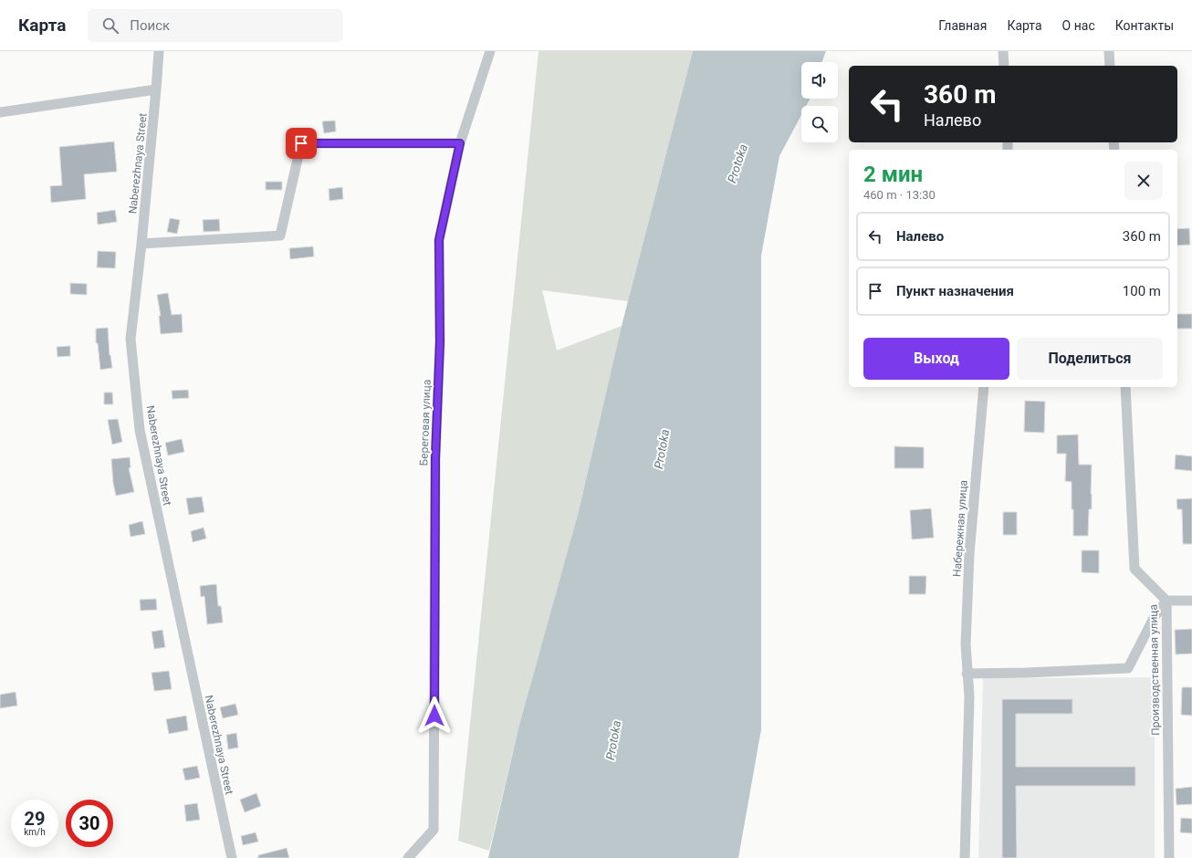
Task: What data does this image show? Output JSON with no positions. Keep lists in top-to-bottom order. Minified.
{"streets":{"street":["Naberezhnaya Street","Береговая улица","Набережная улица","Производственная улица"]},"water":["Protoka"],"page":{"header":"Карта","search":"Поиск","nav":["Главная","Карта","О нас","Контакты"],"turn":["360 m","Налево"],"heading":["2 мин","460 m · 13:30"],"list":[{"name":"Налево","value":"360 m"},{"name":"Пункт назначения","value":"100 m"}],"buttons":["Выход","Поделиться"],"speed":"29 km/h","limit":"30"}}
